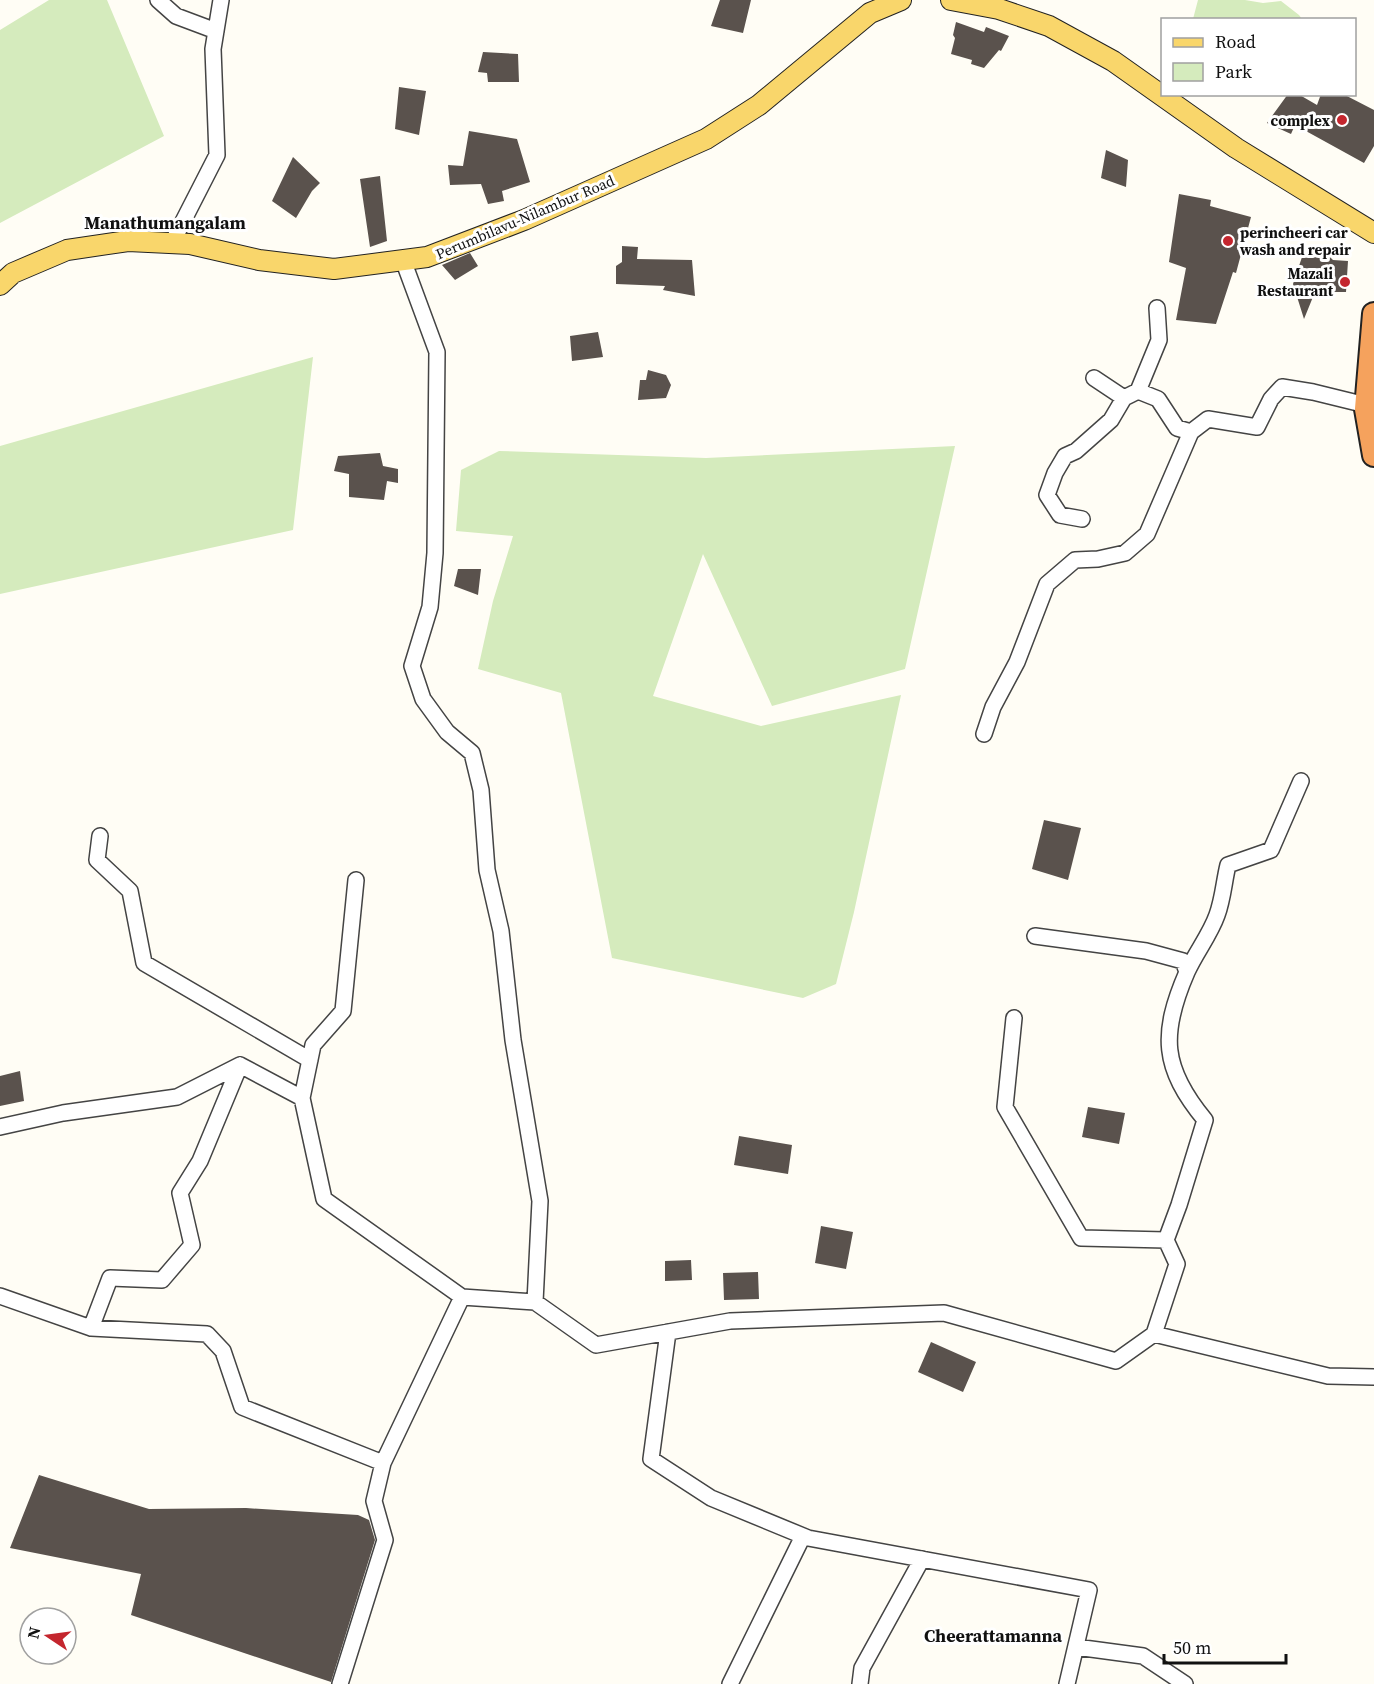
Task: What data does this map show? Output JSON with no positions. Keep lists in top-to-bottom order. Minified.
{"streets":{"main road":["Perumbilavu-Nilambur Road"]},"districts":["Manathumangalam","Cheerattamanna"],"places":["complex","perincheeri car wash and repair","Mazali Restaurant"],"legend":["Road","Park"],"scale_bar":"50 m","north":"left"}
